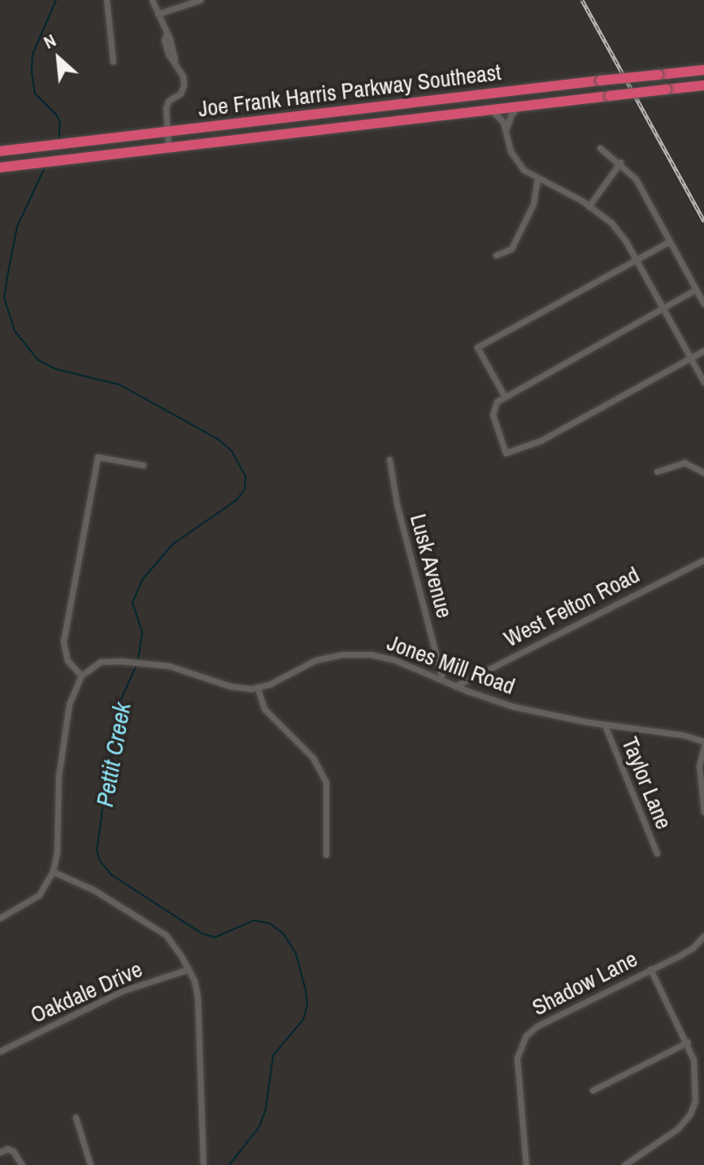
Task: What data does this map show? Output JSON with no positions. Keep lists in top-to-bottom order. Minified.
{"streets":{"highway":["Joe Frank Harris Parkway Southeast"],"street":["Lusk Avenue","West Felton Road","Jones Mill Road","Taylor Lane","Shadow Lane","Oakdale Drive"]},"crossings":[["Lusk Avenue","Jones Mill Road"],["West Felton Road","Jones Mill Road"],["Jones Mill Road","Taylor Lane"]],"water":["Pettit Creek"],"north":"top left"}
